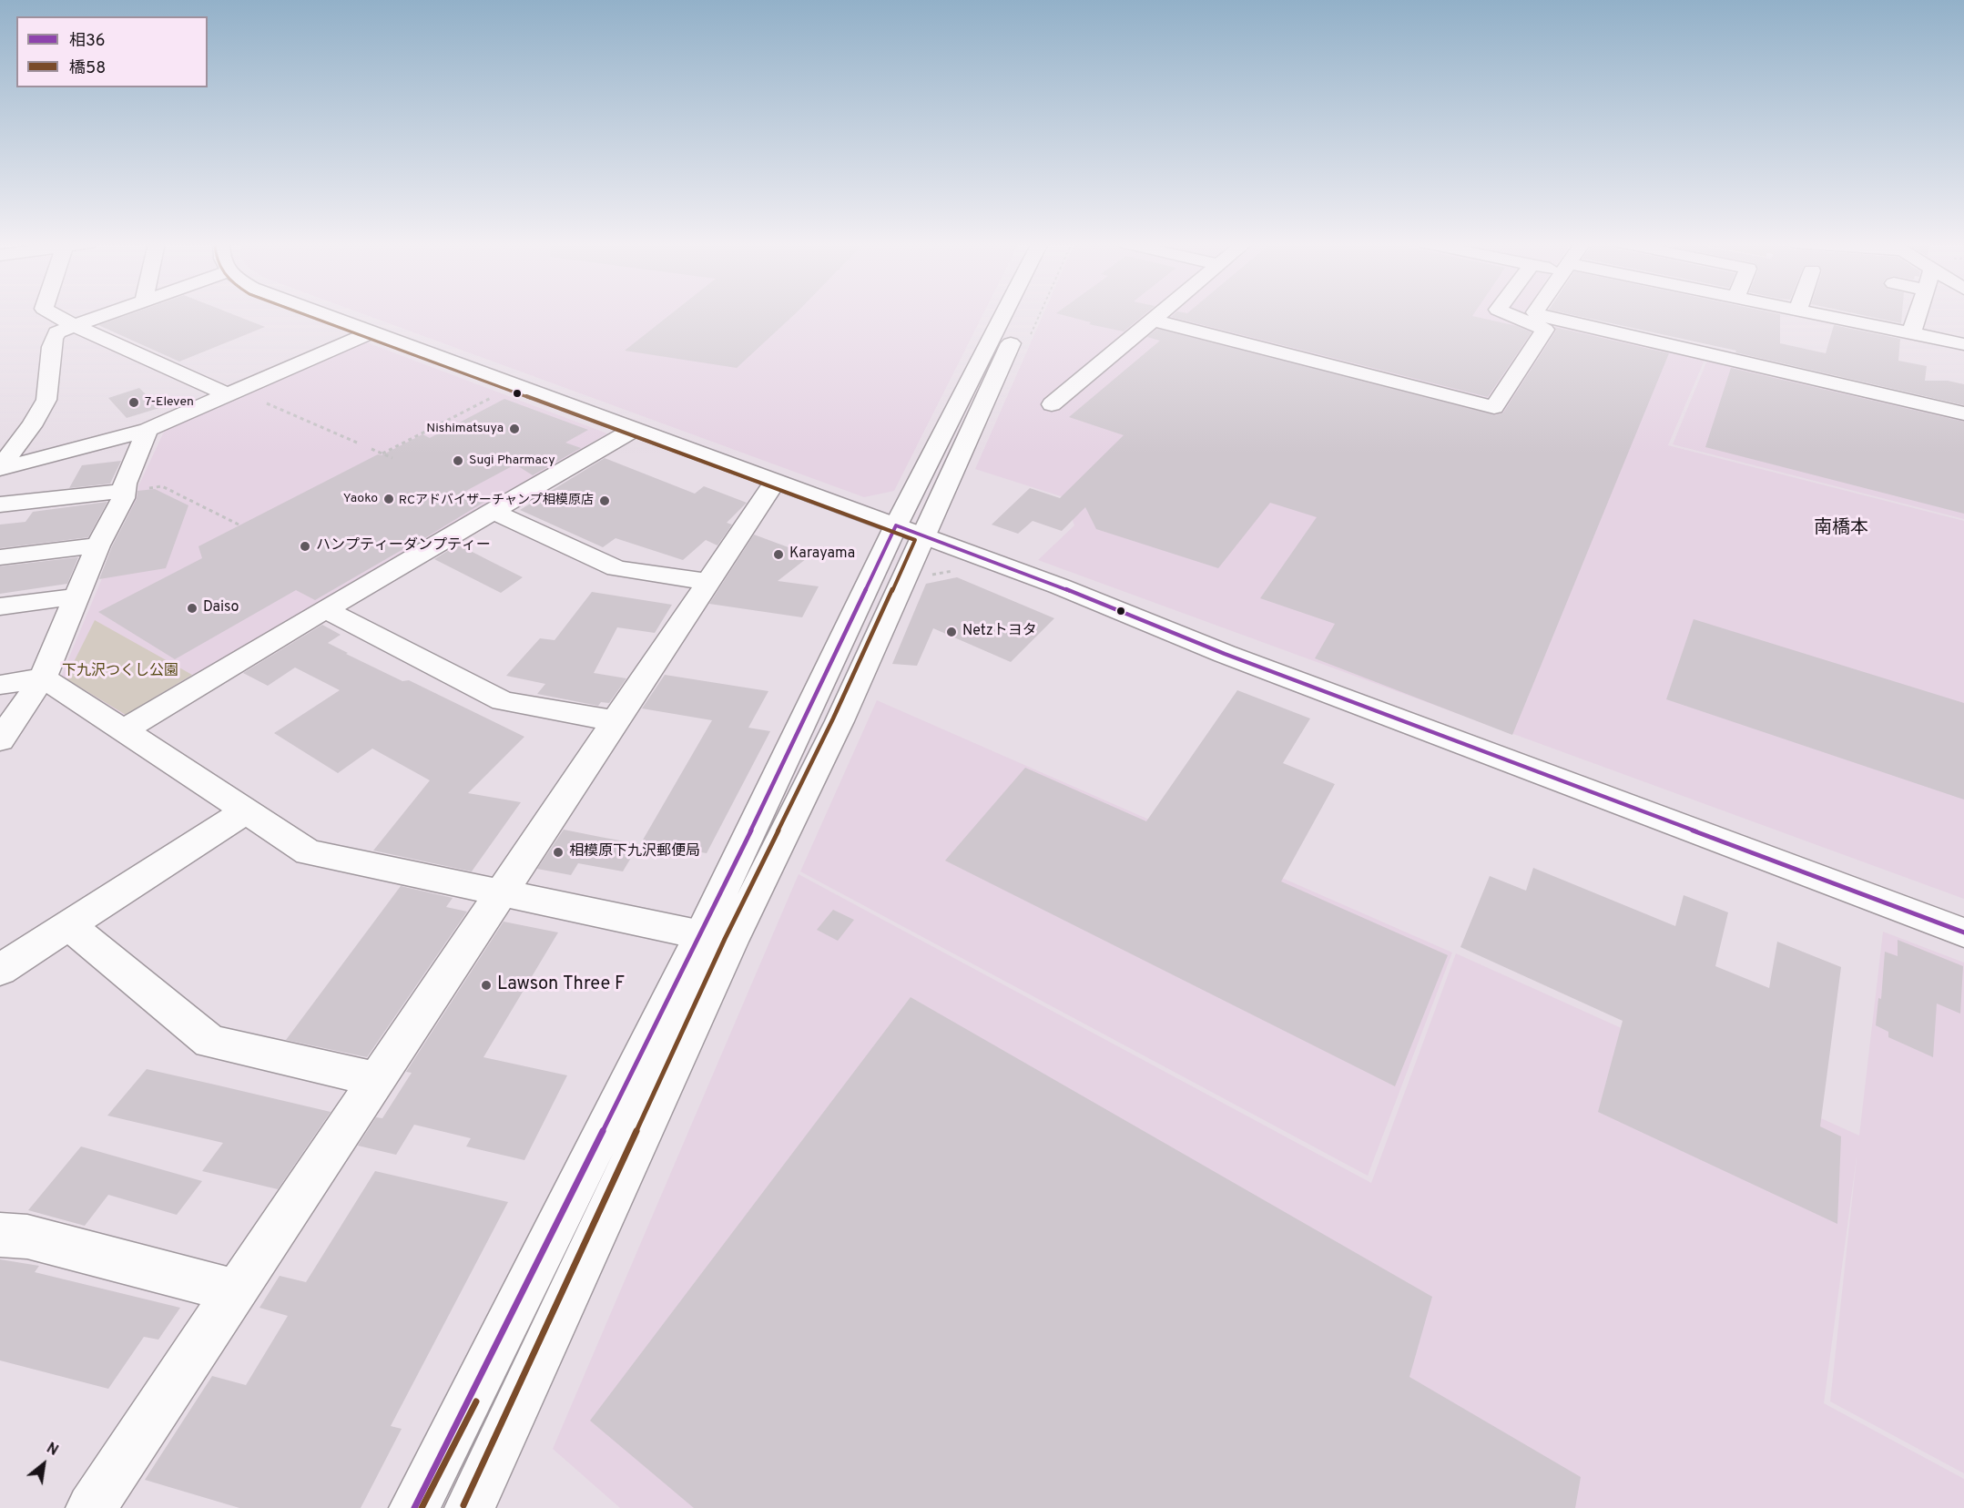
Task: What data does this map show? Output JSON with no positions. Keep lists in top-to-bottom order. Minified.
{"districts":["南橋本"],"parks":["下九沢つくし公園"],"places":["7-Eleven","Nishimatsuya","Sugi Pharmacy","Yaoko","RCアドバイザーチャンプ相模原店","ハンプティーダンプティー","Karayama","Daiso","Netzトヨタ","相模原下九沢郵便局","Lawson Three F"],"lines":["transit line 橋58","transit line 相36"],"legend":["相36","橋58"],"north":"top right"}
